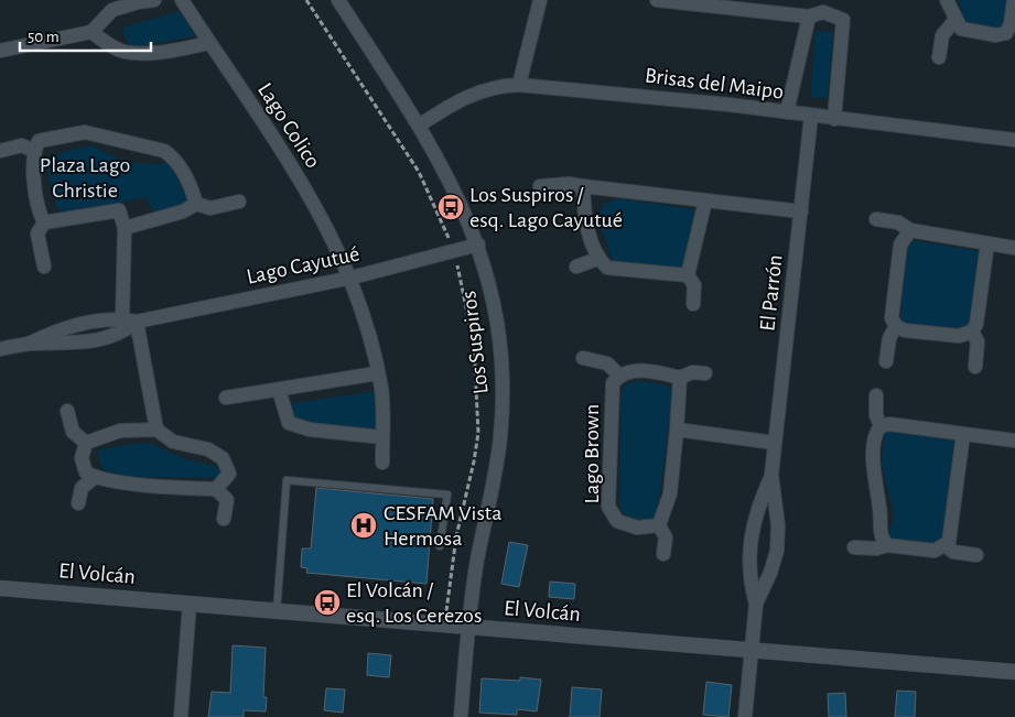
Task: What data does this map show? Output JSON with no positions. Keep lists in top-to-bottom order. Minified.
{"streets":{"street":["Brisas del Maipo","Lago Colico","Lago Cayutué","El Parrón","Los Suspiros","Lago Brown","El Volcán"]},"crossings":[["Brisas del Maipo","El Parrón"],["Brisas del Maipo","Los Suspiros"],["Lago Colico","Lago Cayutué"],["Lago Cayutué","Los Suspiros"],["El Parrón","El Volcán"],["Los Suspiros","El Volcán"]],"parks":["Plaza Lago Christie"],"places":{"bus stop":["Los Suspiros / esq. Lago Cayutué","El Volcán / esq. Los Cerezos"],"hospital":["CESFAM Vista Hermosa"]},"scale_bar":"50 m"}
